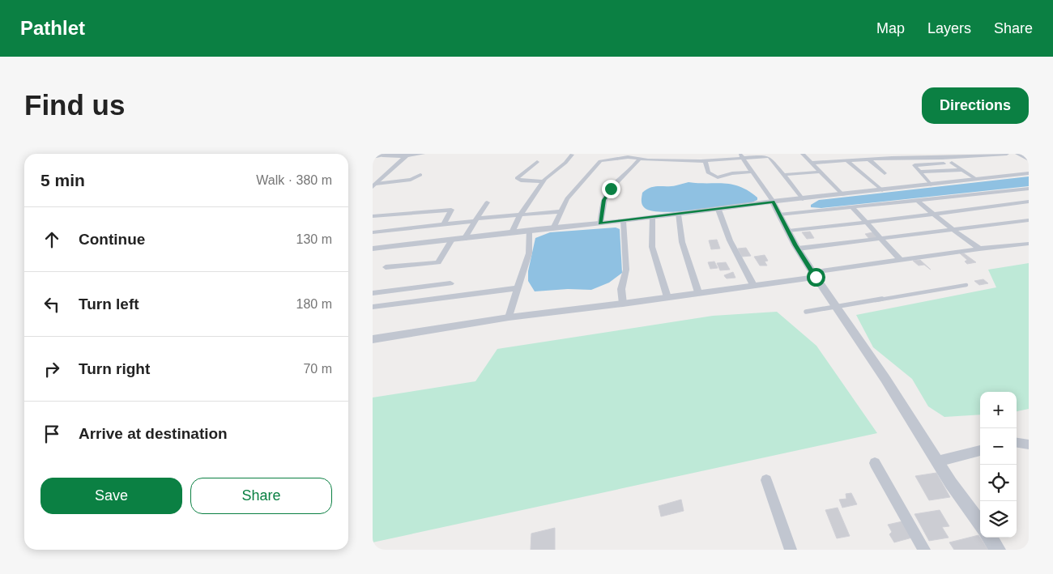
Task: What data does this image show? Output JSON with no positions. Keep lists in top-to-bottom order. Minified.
{"page":{"header":"Pathlet","nav":["Map","Layers","Share"],"buttons":["Directions",["Save","Share"]],"title":"Find us","heading":["5 min","Walk · 380 m"],"list":[["Continue","130 m"],["Turn left","180 m"],["Turn right","70 m"],"Arrive at destination"],"map_buttons":["+","−"]}}
